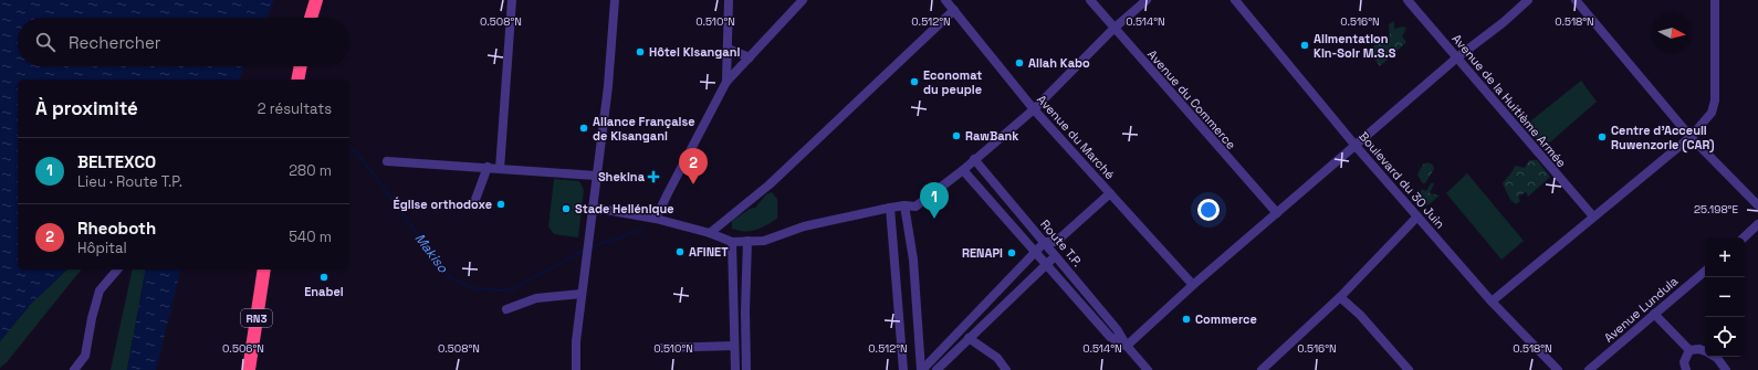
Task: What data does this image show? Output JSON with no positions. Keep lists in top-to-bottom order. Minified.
{"streets":{"highway":["RN3"],"street":["Avenue du Commerce","Avenue de la Huitième Armée","Avenue du Marché","Boulevard du 30 Juin","Route T.P.","Avenue Lundula"]},"water":["Makiso"],"places":{"other":["Alimentation Kin-Soir M.S.S","Hôtel Kisangani","Allah Kabo","Economat du peuple","Aliance Française de Kisangani","RawBank","Centre d'Acceuil Ruwenzorie (CAR)","Église orthodoxe","Stade Hellénique","AFINET","RENAPI","Enabel","Commerce"],"health":["Shekina"]},"north":"right","page":{"search":"Rechercher","heading":["À proximité","2 résultats"],"list":[{"mark":"1","name":"BELTEXCO","note":"Lieu · Route T.P.","value":"280 m"},{"mark":"2","name":"Rheoboth","note":"Hôpital","value":"540 m"}],"pins":["2","1"],"map_buttons":["+","−"]},"coordinates":["0.508°N","0.510°N","0.512°N","0.514°N","0.516°N","0.518°N","25.198°E","0.506°N"]}
